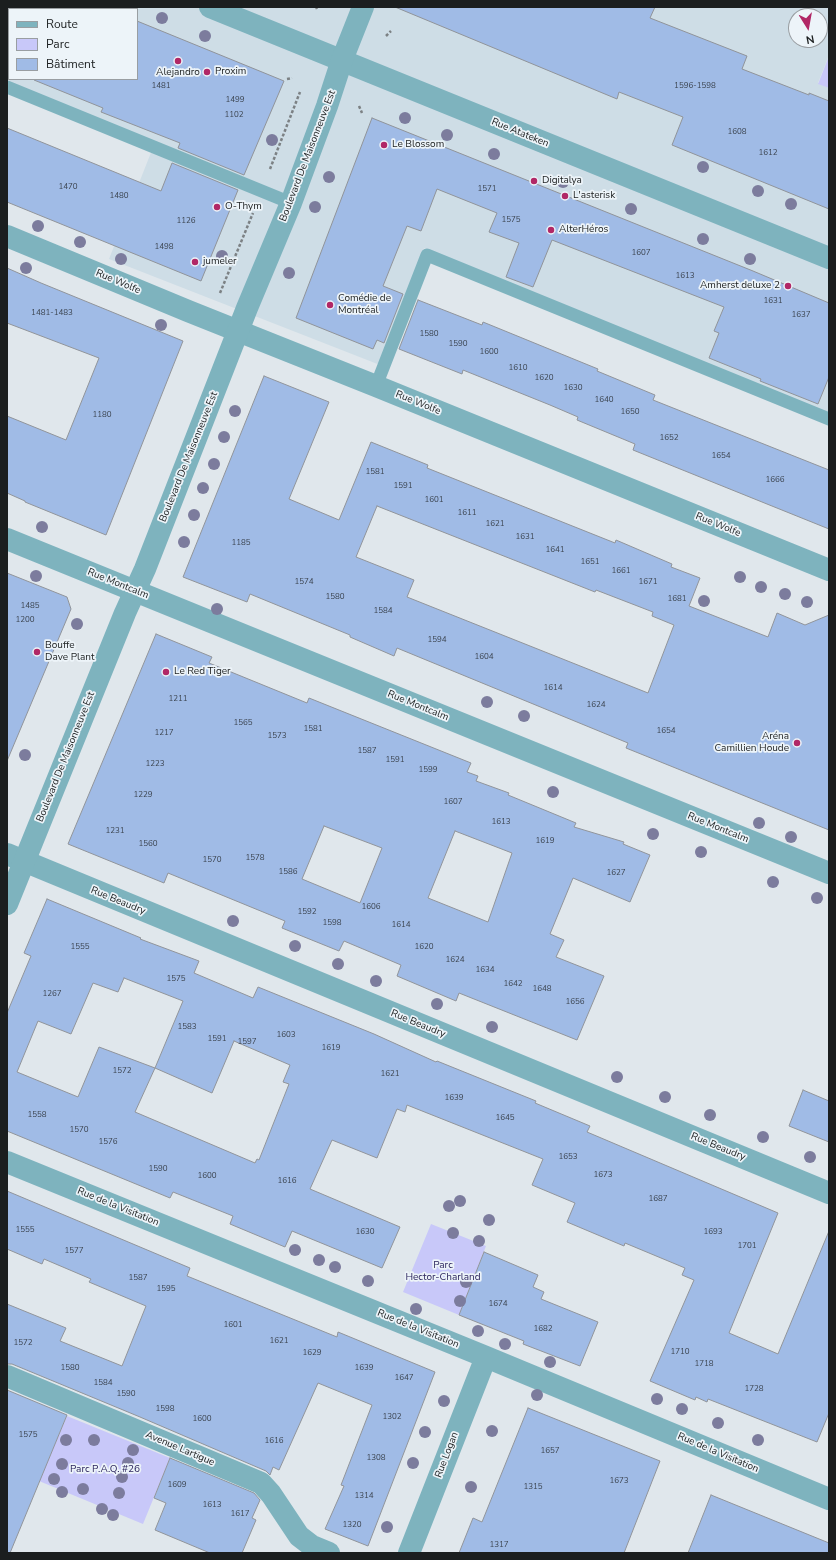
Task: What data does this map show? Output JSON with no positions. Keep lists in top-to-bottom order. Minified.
{"streets":{"street":["Rue Atateken","Boulevard De Maisonneuve Est","Rue Wolfe","Rue Montcalm","Rue Beaudry","Rue de la Visitation","Avenue Lartigue","Rue Logan"]},"crossings":[["Rue Atateken","Boulevard De Maisonneuve Est"],["Boulevard De Maisonneuve Est","Rue Wolfe"],["Boulevard De Maisonneuve Est","Rue Montcalm"],["Boulevard De Maisonneuve Est","Rue Beaudry"],["Rue de la Visitation","Rue Logan"]],"parks":["Parc Hector-Charland","Parc P.A.Q. #26"],"places":["Alejandro","Proxim","Le Blossom","Digitalya","L'asterisk","O-Thym","AlterHéros","jumeler","Amherst deluxe 2","Comédie de Montréal","Bouffe Dave Plant","Le Red Tiger","Aréna Camillien Houde"],"house_numbers":["1481","1596-1598","1499","1102","1608","1612","1470","1571","1480","1575","1126","1498","1607","1613","1631","1481-1483","1637","1580","1590","1600","1610","1620","1630","1640","1650","1180","1652","1654","1581","1666","1591","1601","1611","1621","1631","1185","1641","1651","1661","1574","1671","1580","1681","1485","1584","1200","1594","1604","1614","1211","1624","1565","1581","1654","1217","1573","1587","1591","1223","1599","1229","1607","1613","1231","1619","1560","1578","1570","1586","1627","1606","1592","1598","1614","1555","1620","1624","1634","1575","1642","1648","1267","1656","1583","1603","1591","1597","1619","1572","1621","1639","1558","1645","1570","1576","1653","1590","1673","1600","1616","1687","1555","1630","1693","1701","1577","1587","1595","1674","1601","1682","1621","1572","1710","1629","1718","1580","1639","1647","1584","1728","1590","1598","1302","1600","1575","1616","1657","1308","1673","1609","1315","1314","1613","1617","1320","1317"],"legend":["Route","Parc","Bâtiment"],"north":"bottom"}
